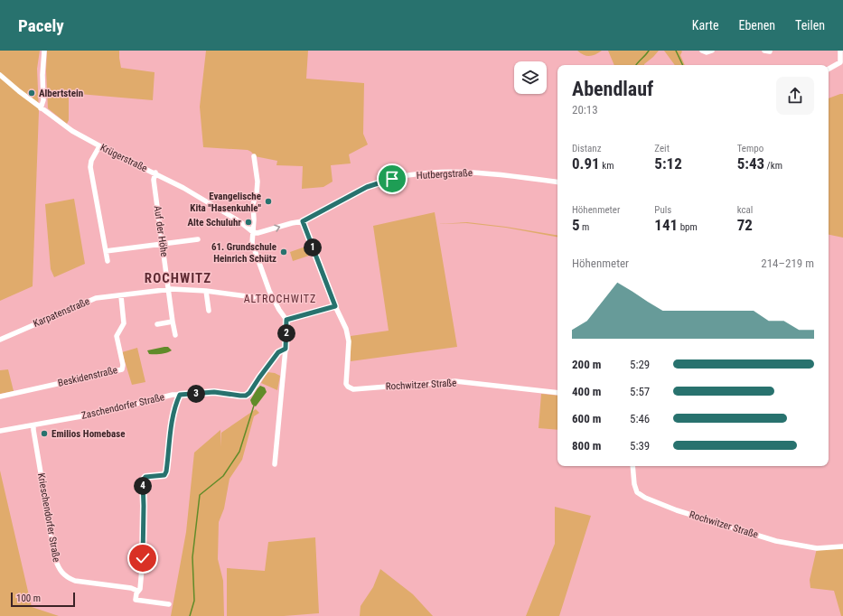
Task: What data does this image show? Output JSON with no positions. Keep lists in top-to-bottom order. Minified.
{"streets":{"street":["Krügerstraße","Hutbergstraße","Auf der Höhe","Karpatenstraße","Beskidenstraße","Rochwitzer Straße","Zaschendorfer Straße","Krieschendorfer Straße"]},"crossings":[["Krügerstraße","Hutbergstraße"],["Krügerstraße","Auf der Höhe"],["Auf der Höhe","Karpatenstraße"],["Karpatenstraße","Beskidenstraße"],["Zaschendorfer Straße","Krieschendorfer Straße"]],"districts":["ROCHWITZ","ALTROCHWITZ"],"places":["Albertstein","Evangelische Kita \"Hasenkuhle\"","Alte Schuluhr","61. Grundschule Heinrich Schütz","Emilios Homebase"],"scale_bar":"100 m","page":{"header":"Pacely","nav":["Karte","Ebenen","Teilen"],"heading":["Abendlauf","20:13"],"stats":[["Distanz","0.91 km"],["Zeit","5:12"],["Tempo","5:43 /km"],["Höhenmeter","5 m"],["Puls","141 bpm"],["kcal","72"]],"pins":["1","2","3","4"],"chart":["Höhenmeter","214–219 m"],"list":[{"name":"200 m","note":"5:29"},{"name":"400 m","note":"5:57"},{"name":"600 m","note":"5:46"},{"name":"800 m","note":"5:39"}],"scale":"100 m"}}
